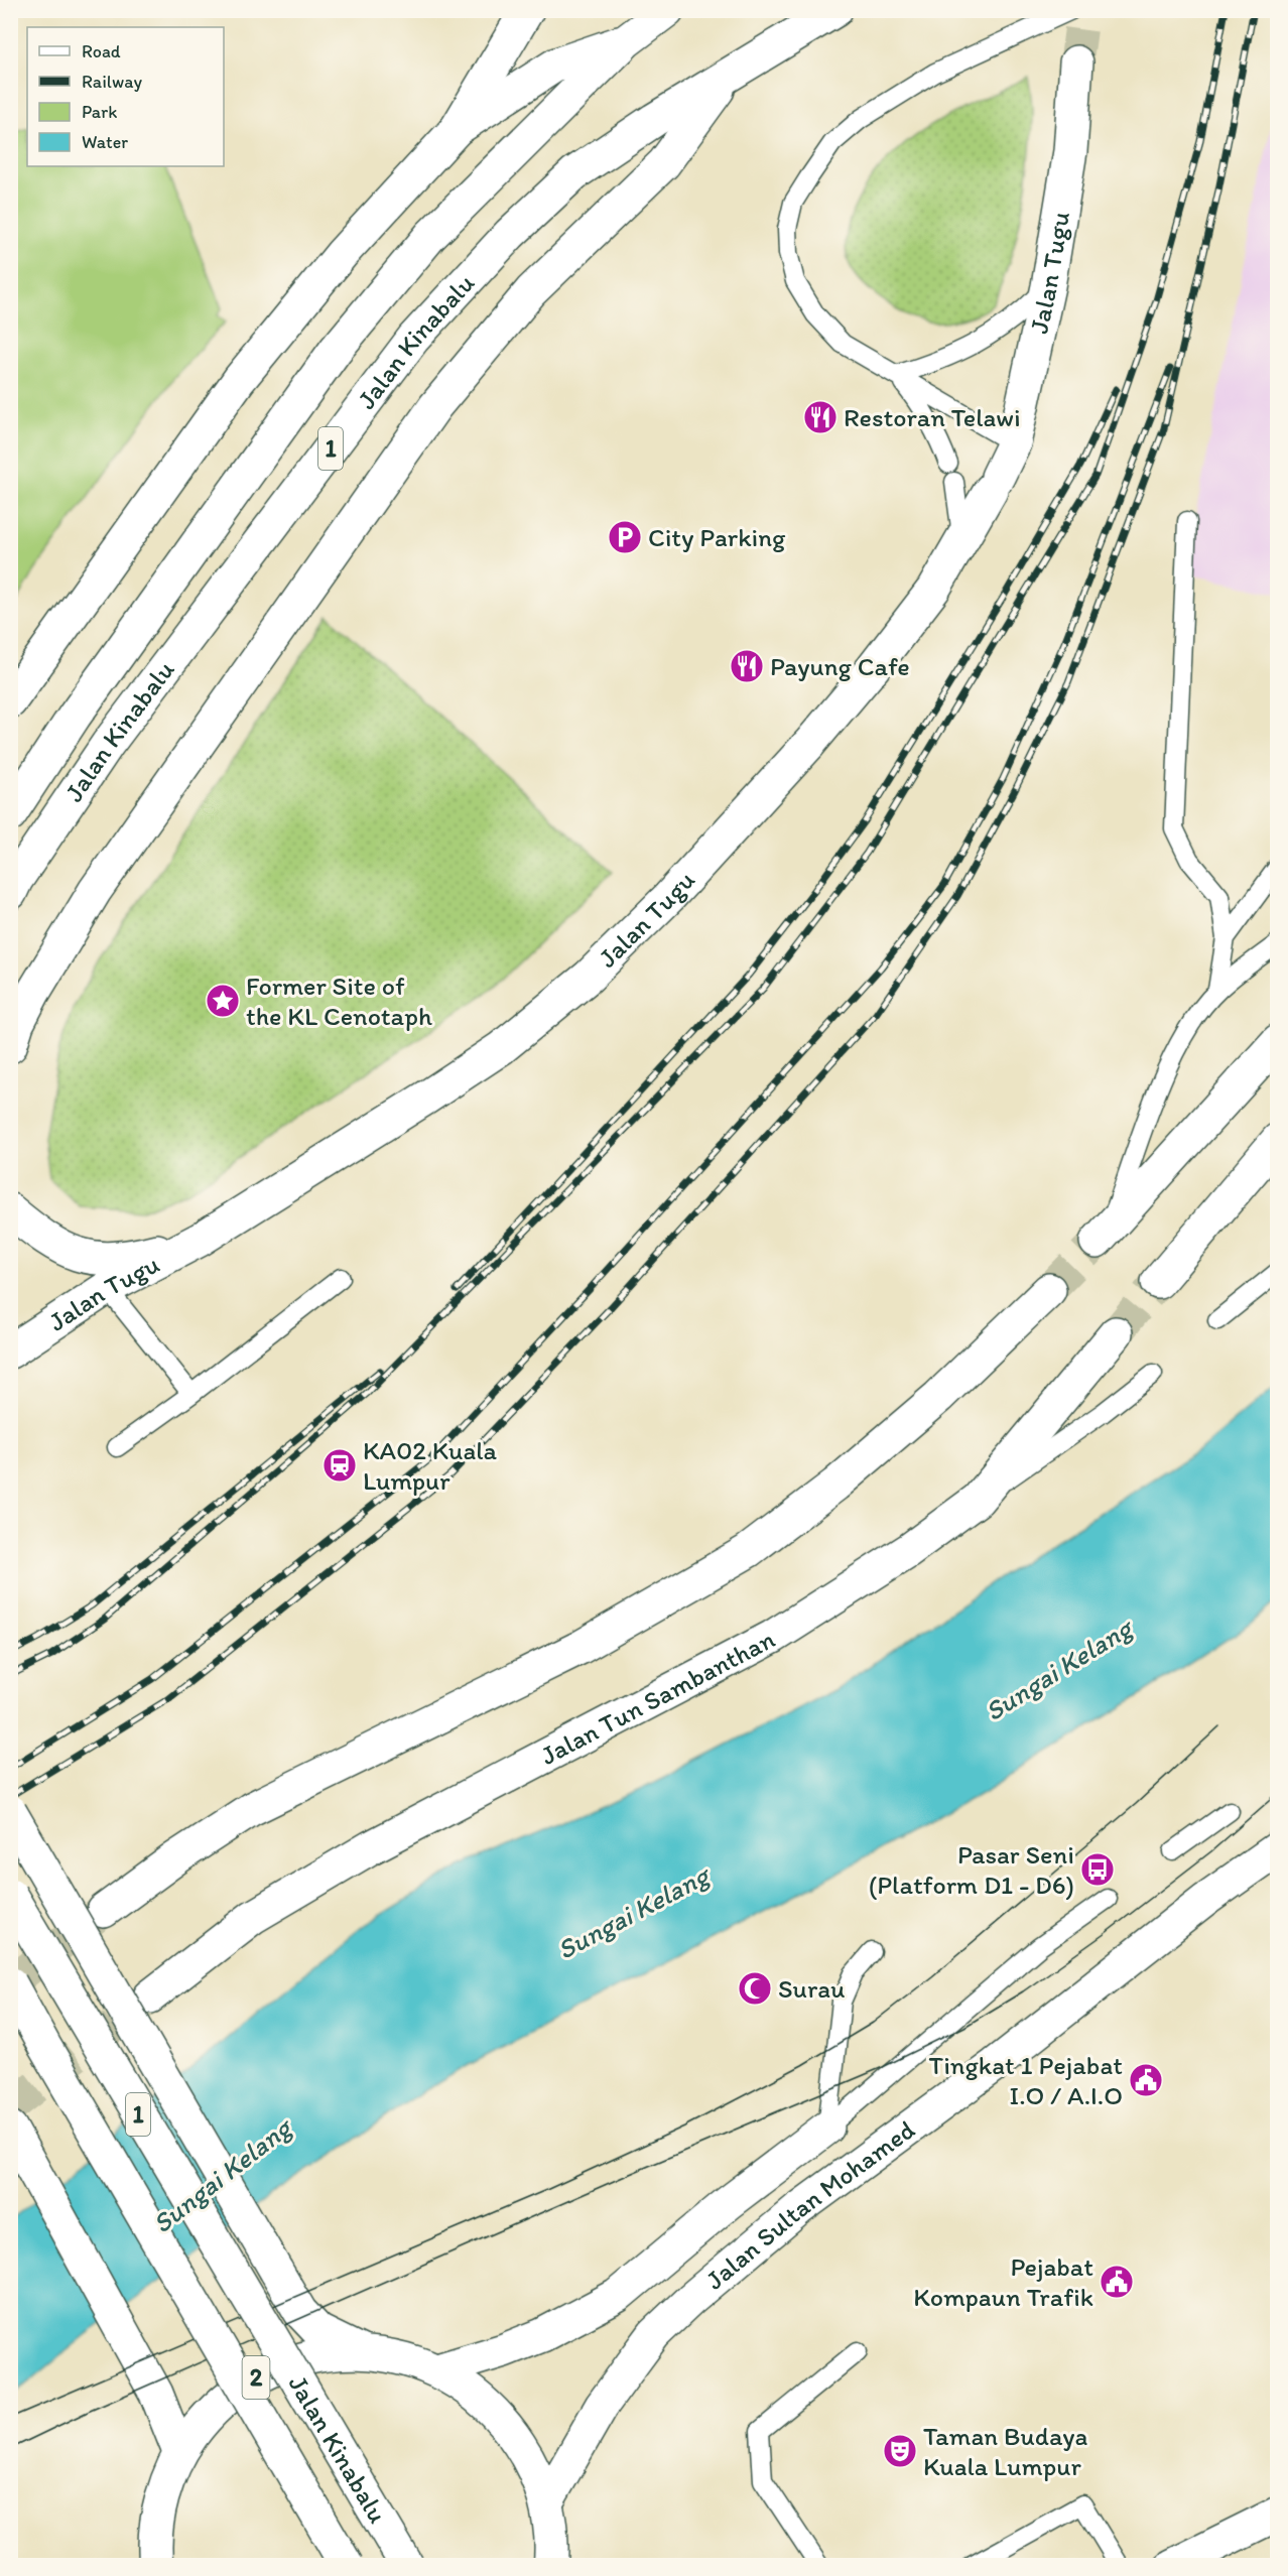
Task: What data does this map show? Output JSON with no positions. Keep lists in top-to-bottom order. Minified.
{"streets":{"main road":["Jalan Tugu","Jalan Kinabalu","1","Jalan Tun Sambanthan","Jalan Sultan Mohamed","2"]},"crossings":[["Jalan Sultan Mohamed","2"]],"water":["Sungai Kelang"],"places":{"restaurant":["Restoran Telawi","Payung Cafe"],"parking":["City Parking"],"place":["Former Site of the KL Cenotaph"],"station":["KA02 Kuala Lumpur"],"bus stop":["Pasar Seni (Platform D1 - D6)"],"mosque":["Surau"],"public building":["Tingkat 1 Pejabat I.O / A.I.O","Pejabat Kompaun Trafik"],"theatre":["Taman Budaya Kuala Lumpur"]},"legend":["Road","Railway","Park","Water"]}
